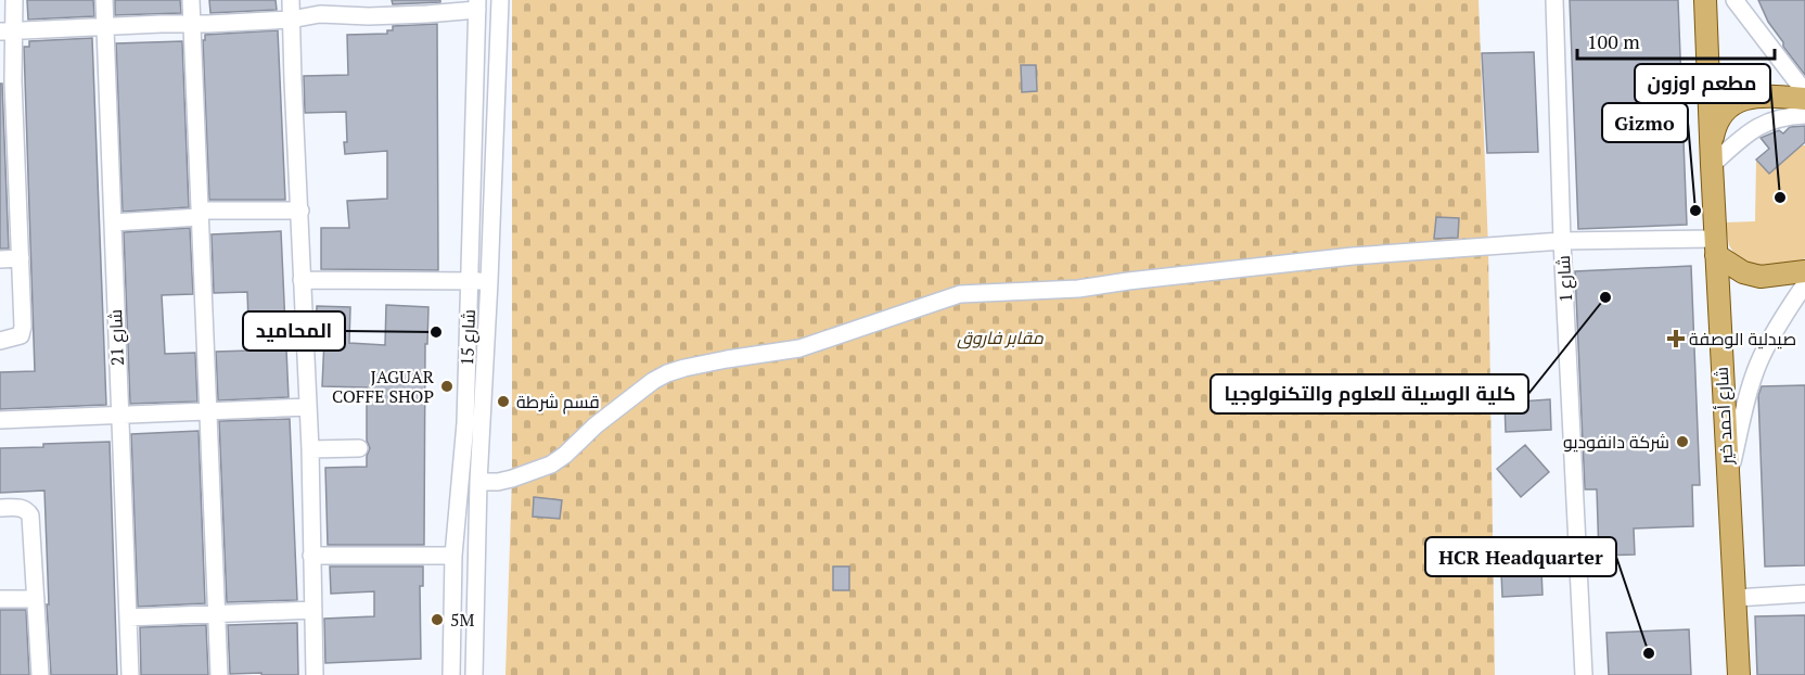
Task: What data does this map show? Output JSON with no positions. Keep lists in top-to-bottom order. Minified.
{"streets":{"main road":["شارع أحمد خير"],"street":["شارع 1","شارع 21","شارع 15"]},"parks":["مقابر فاروق"],"places":{"other":["مطعم اوزون","Gizmo","كلية الوسيلة للعلوم والتكنولوجيا","المحاميد","JAGUAR COFFE SHOP","قسم شرطة","شركة دانفوديو","5M","HCR Headquarter"],"health":["صيدلية الوصفة"]},"scale_bar":"100 m"}
